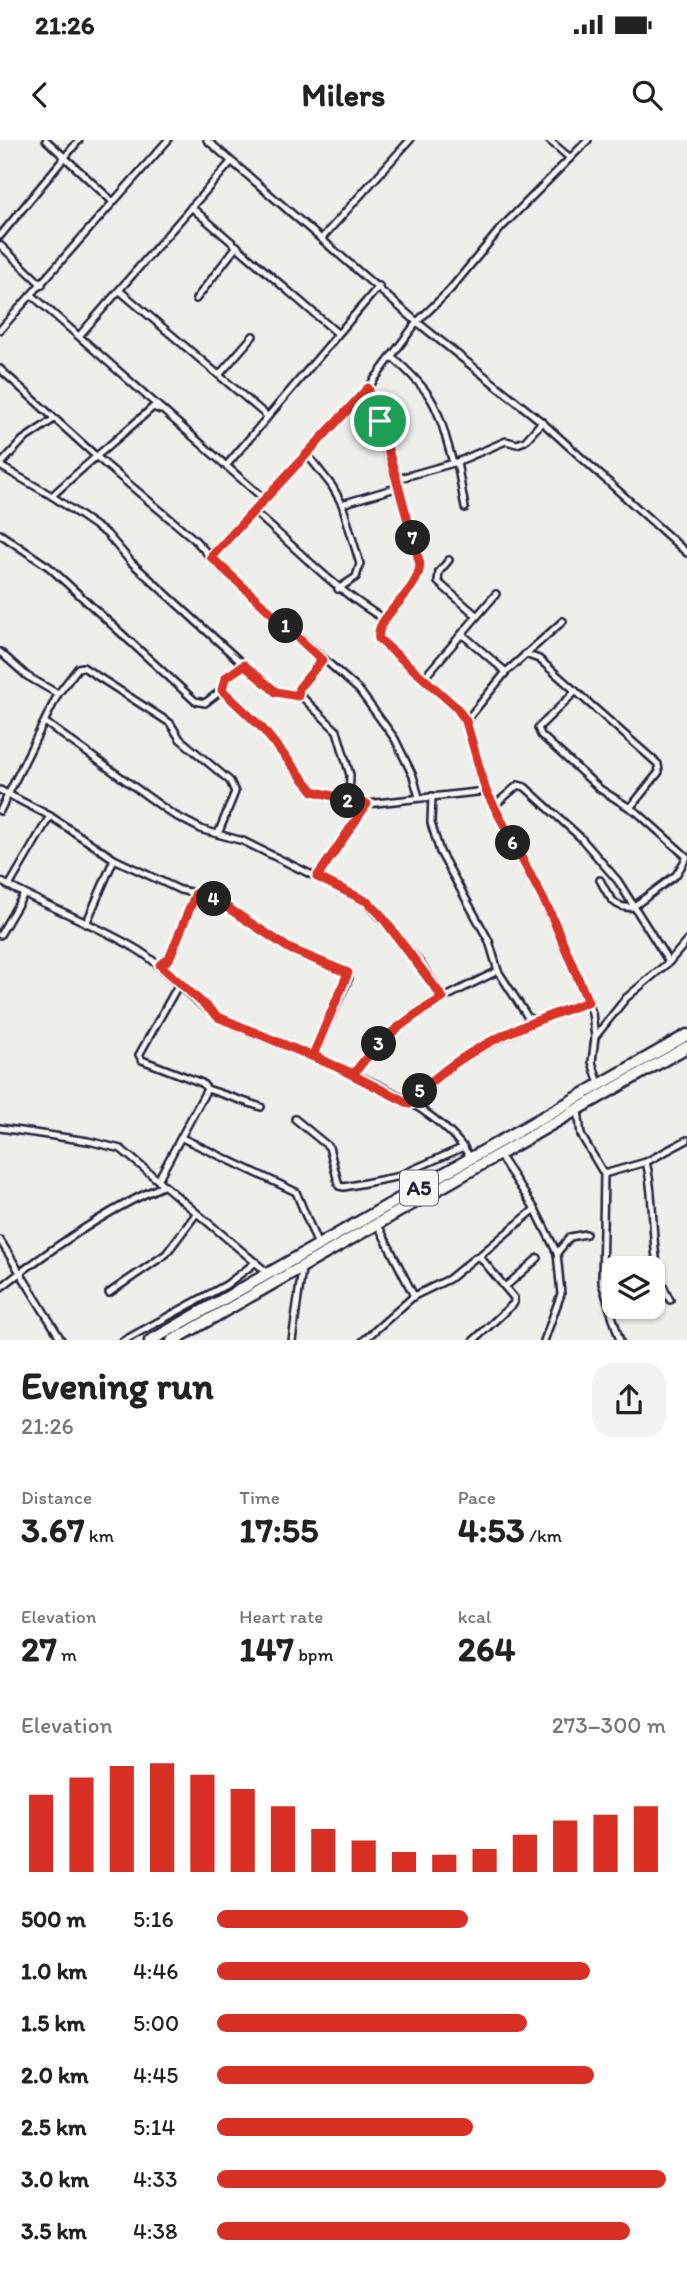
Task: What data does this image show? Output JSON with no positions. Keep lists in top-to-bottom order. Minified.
{"streets":{"highway":["A5"]},"page":{"status":"21:26","header":"Milers","pins":["7","1","2","6","4","3","5"],"heading":["Evening run","21:26"],"stats":[["Distance","3.67 km"],["Time","17:55"],["Pace","4:53 /km"],["Elevation","27 m"],["Heart rate","147 bpm"],["kcal","264"]],"chart":["Elevation","273–300 m"],"list":[{"name":"500 m","note":"5:16"},{"name":"1.0 km","note":"4:46"},{"name":"1.5 km","note":"5:00"},{"name":"2.0 km","note":"4:45"},{"name":"2.5 km","note":"5:14"},{"name":"3.0 km","note":"4:33"},{"name":"3.5 km","note":"4:38"}]}}
